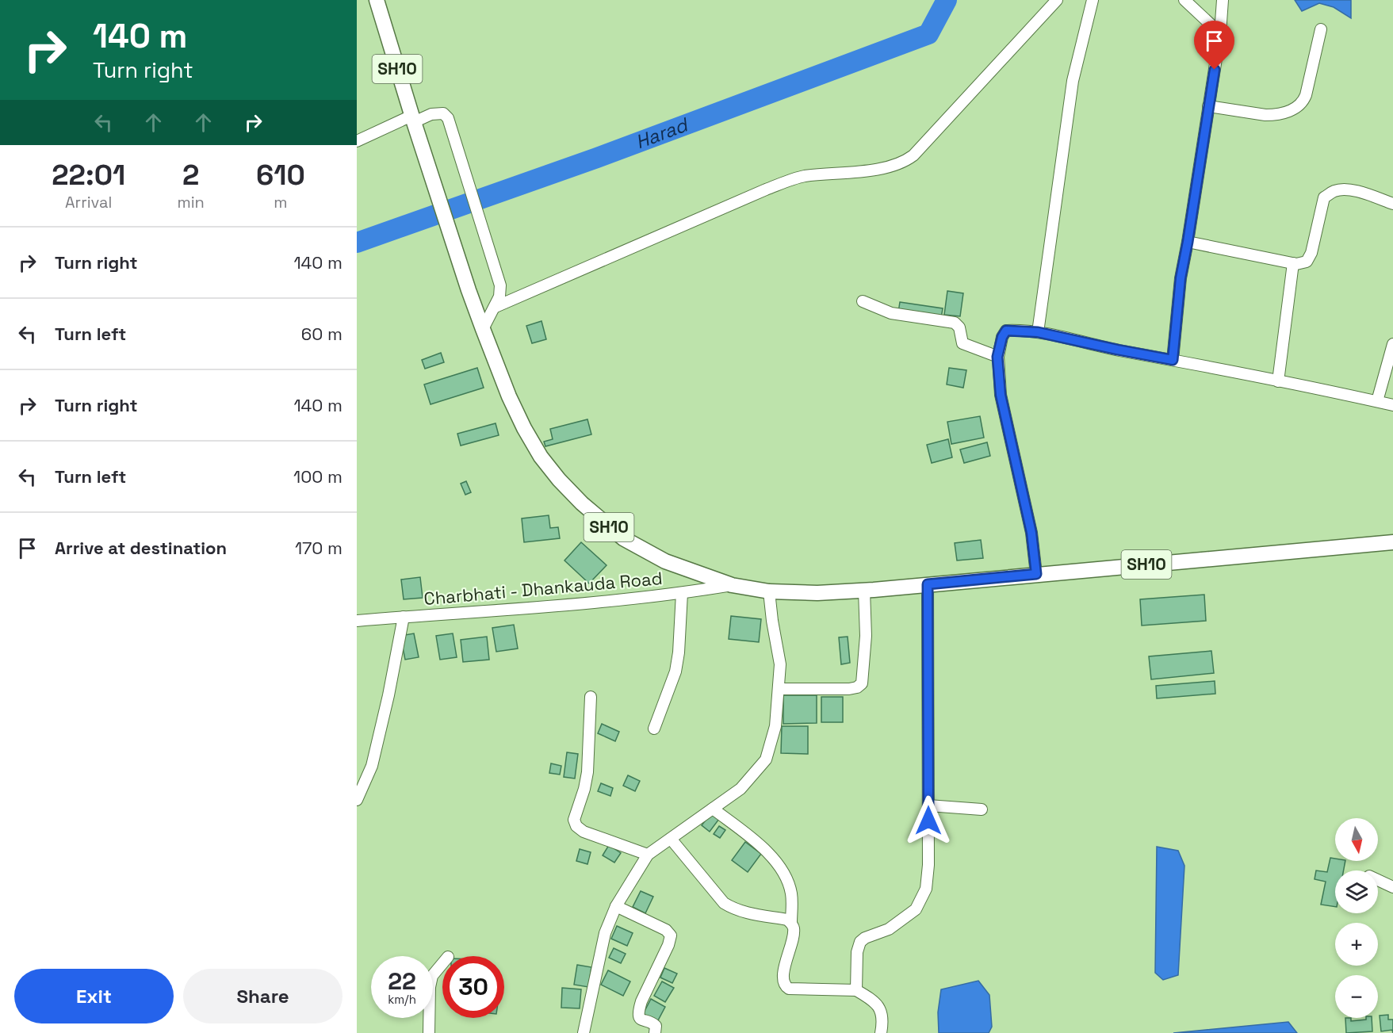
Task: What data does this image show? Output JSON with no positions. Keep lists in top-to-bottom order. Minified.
{"streets":{"main road":["SH10"],"street":["Charbhati - Dhankauda Road"]},"crossings":[["SH10","Charbhati - Dhankauda Road"]],"water":["Harad"],"north":"bottom","page":{"turn":["140 m","Turn right"],"eta":["22:01","Arrival","2","min","610","m"],"list":[{"name":"Turn right","value":"140 m"},{"name":"Turn left","value":"60 m"},{"name":"Turn right","value":"140 m"},{"name":"Turn left","value":"100 m"},{"name":"Arrive at destination","value":"170 m"}],"map_buttons":["+","−"],"speed":"22 km/h","limit":"30","buttons":["Exit","Share"]}}
